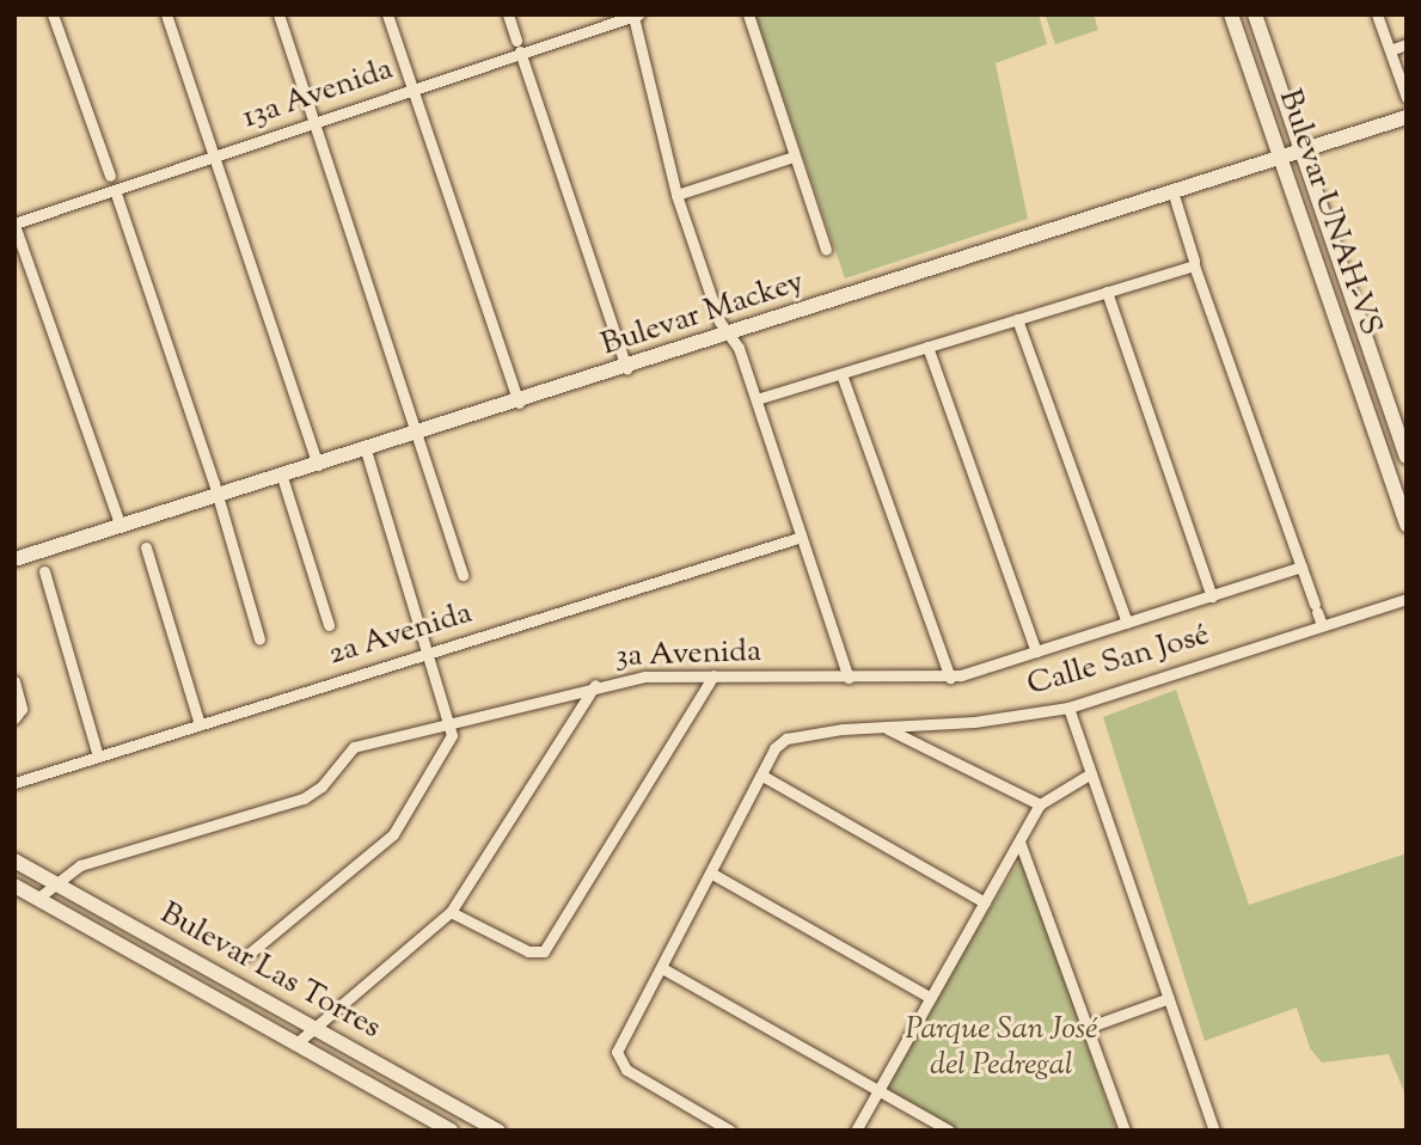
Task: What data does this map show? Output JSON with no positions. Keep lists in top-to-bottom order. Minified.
{"streets":{"main road":["Bulevar UNAH-VS","Bulevar Mackey","Bulevar Las Torres"],"street":["13a Avenida","2a Avenida","3a Avenida","Calle San José"]},"crossings":[["Bulevar UNAH-VS","Bulevar Mackey"],["3a Avenida","Bulevar Las Torres"]],"parks":["Parque San José del Pedregal"]}
